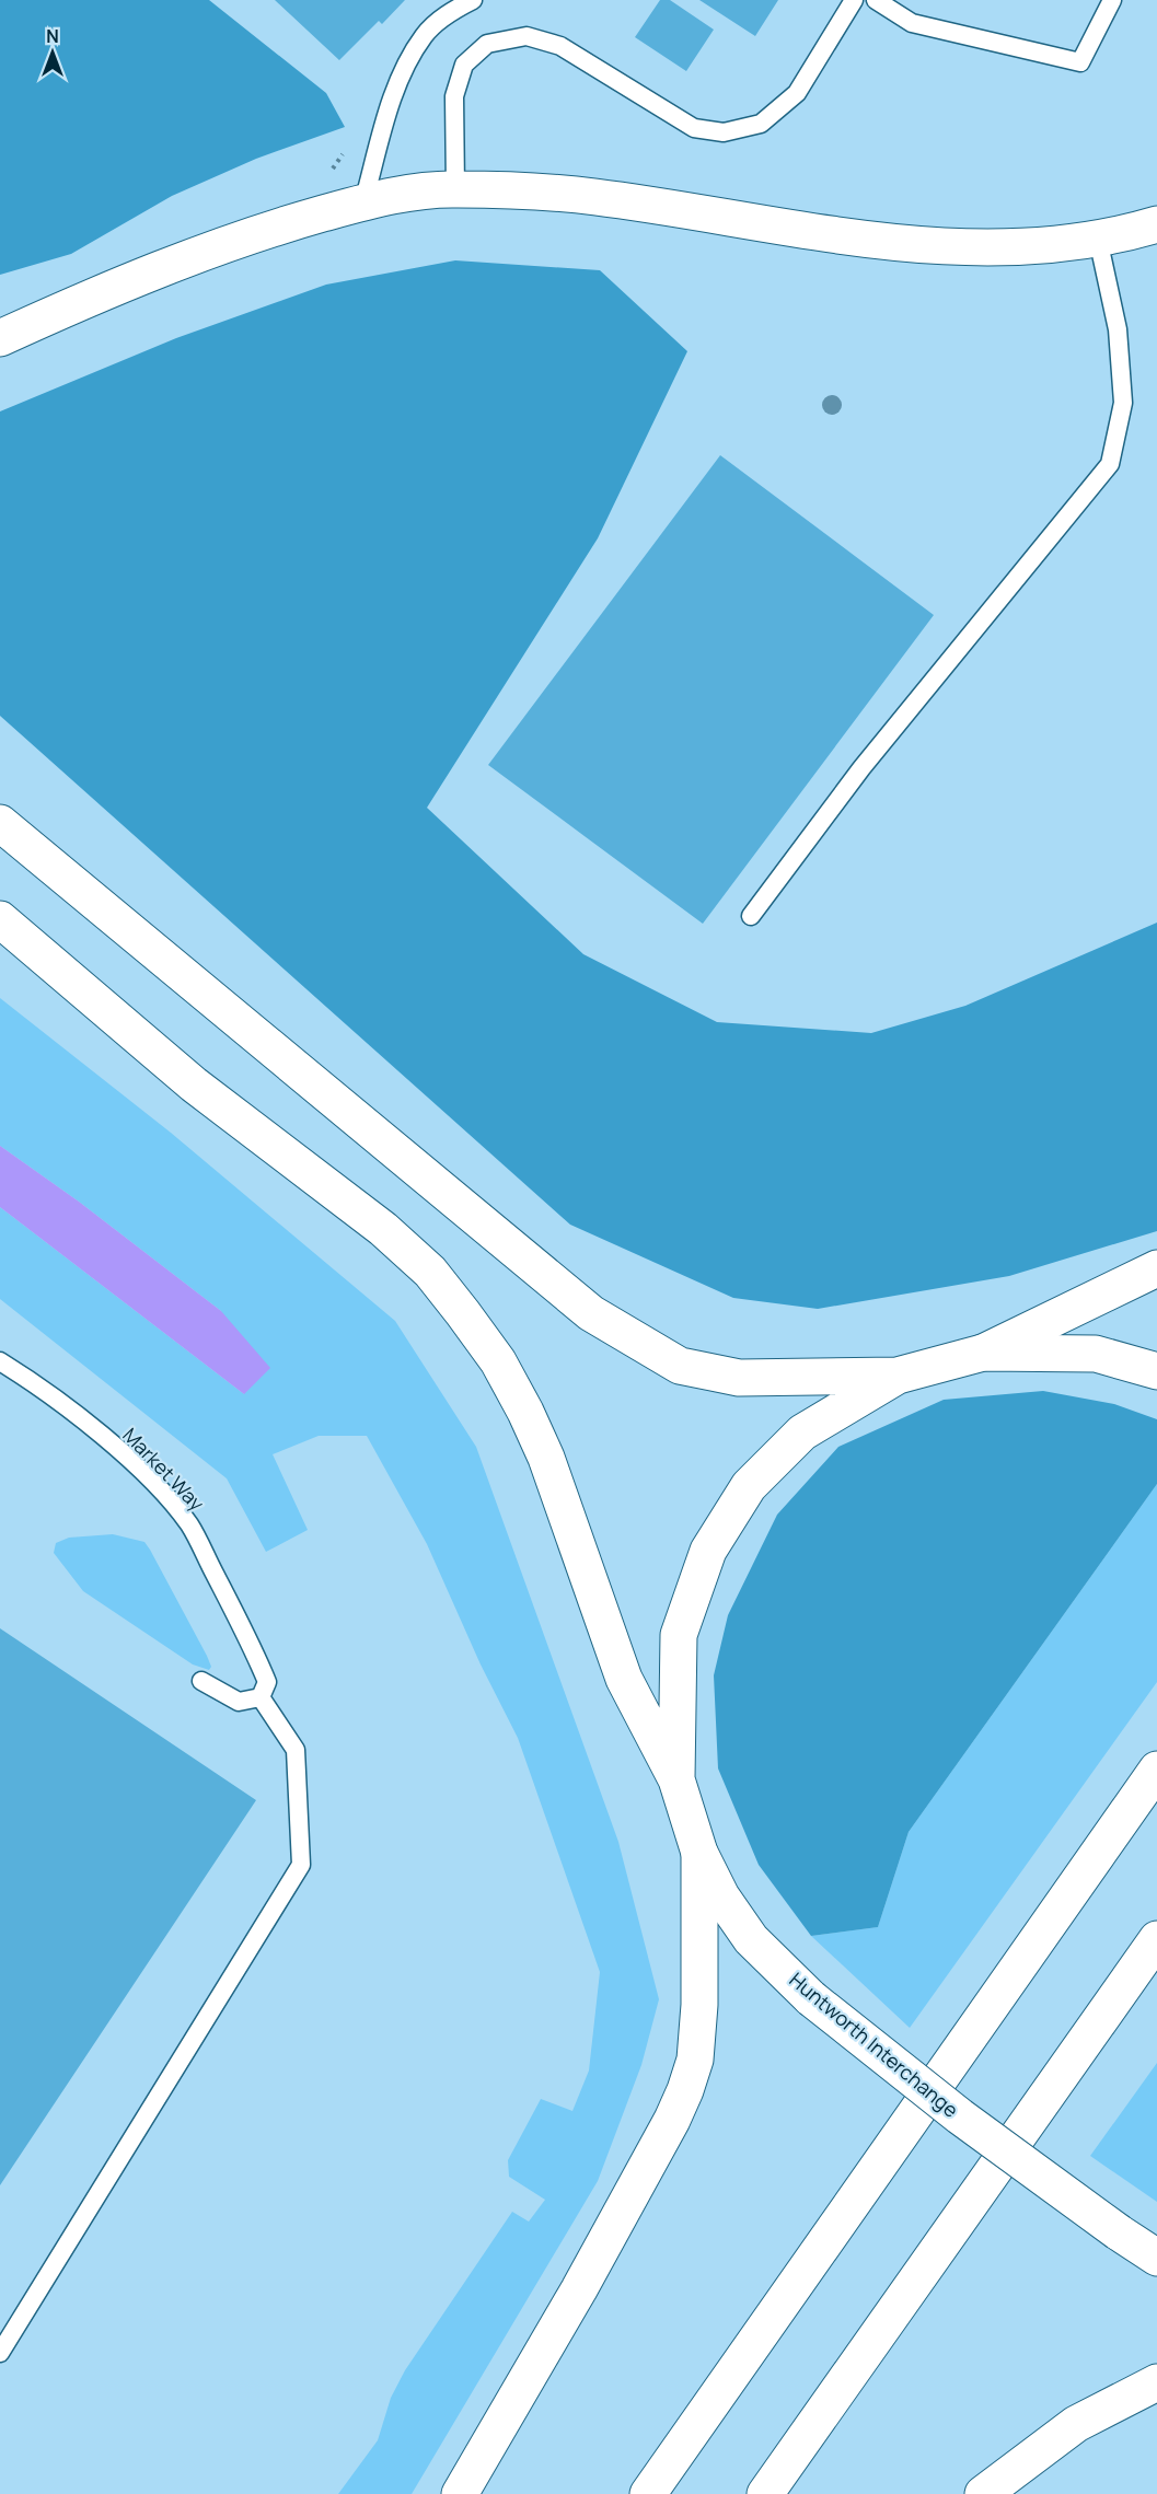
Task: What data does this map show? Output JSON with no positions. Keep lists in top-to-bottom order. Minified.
{"streets":{"main road":["Huntworth Interchange"],"lane":["Market Way"]},"north":"top"}
